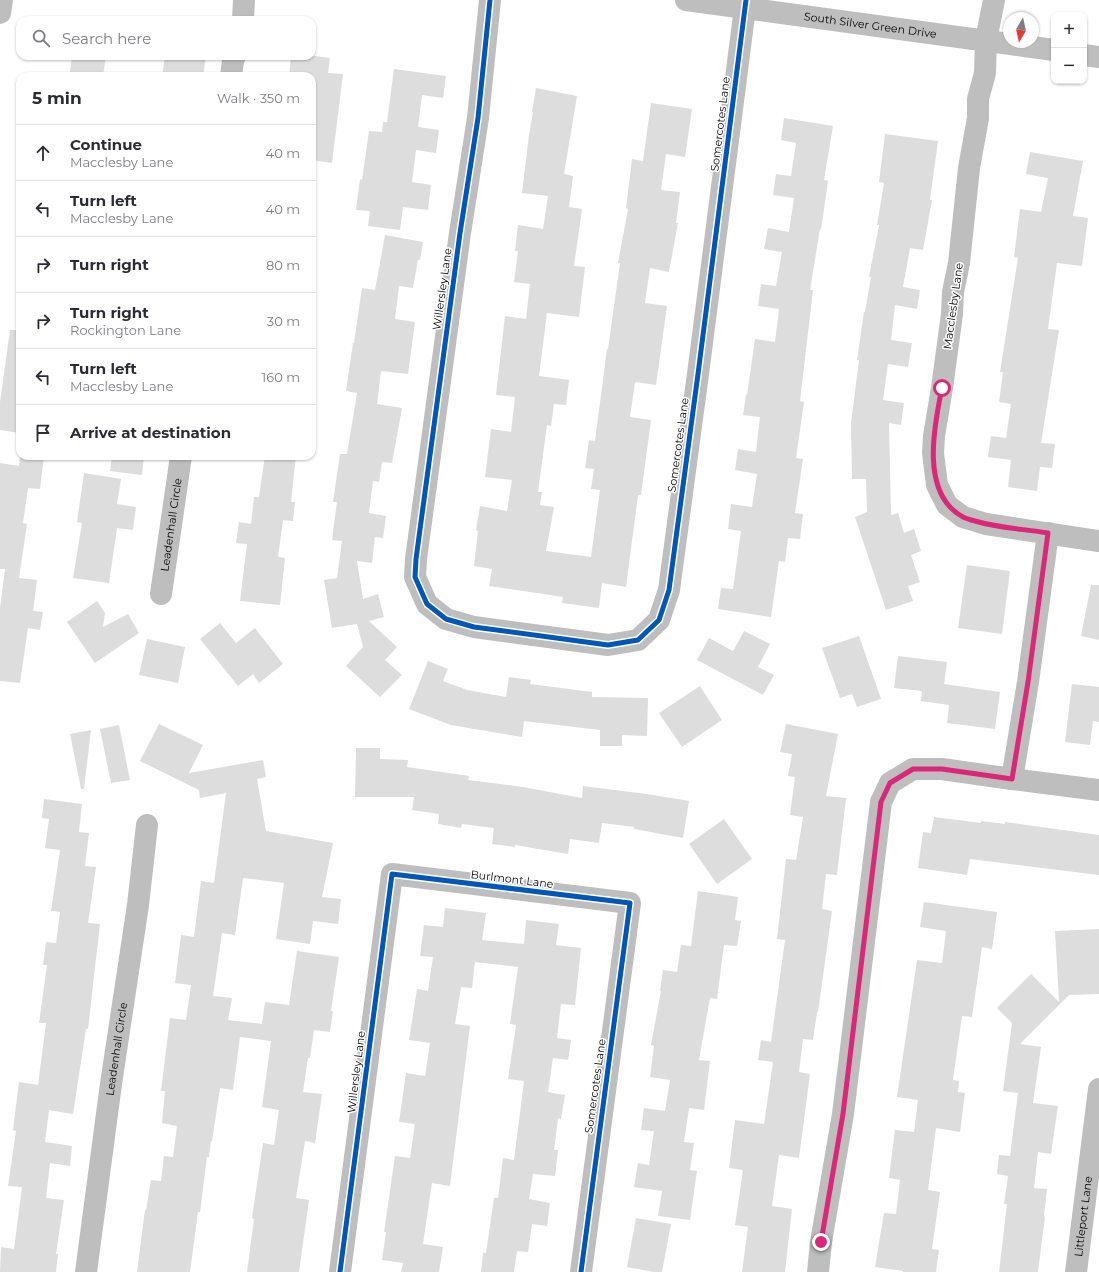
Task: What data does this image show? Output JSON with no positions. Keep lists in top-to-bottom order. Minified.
{"streets":{"street":["South Silver Green Drive","Somercotes Lane","Willersley Lane","Macclesby Lane","Leadenhall Circle","Burlmont Lane","Littleport Lane"]},"crossings":[["South Silver Green Drive","Somercotes Lane"],["South Silver Green Drive","Macclesby Lane"],["Somercotes Lane","Willersley Lane"],["Somercotes Lane","Burlmont Lane"],["Willersley Lane","Burlmont Lane"]],"north":"bottom","page":{"map_buttons":["+","−"],"search":"Search here","heading":["5 min","Walk · 350 m"],"list":[["Continue","Macclesby Lane","40 m"],["Turn left","Macclesby Lane","40 m"],["Turn right","80 m"],["Turn right","Rockington Lane","30 m"],["Turn left","Macclesby Lane","160 m"],"Arrive at destination"]}}
